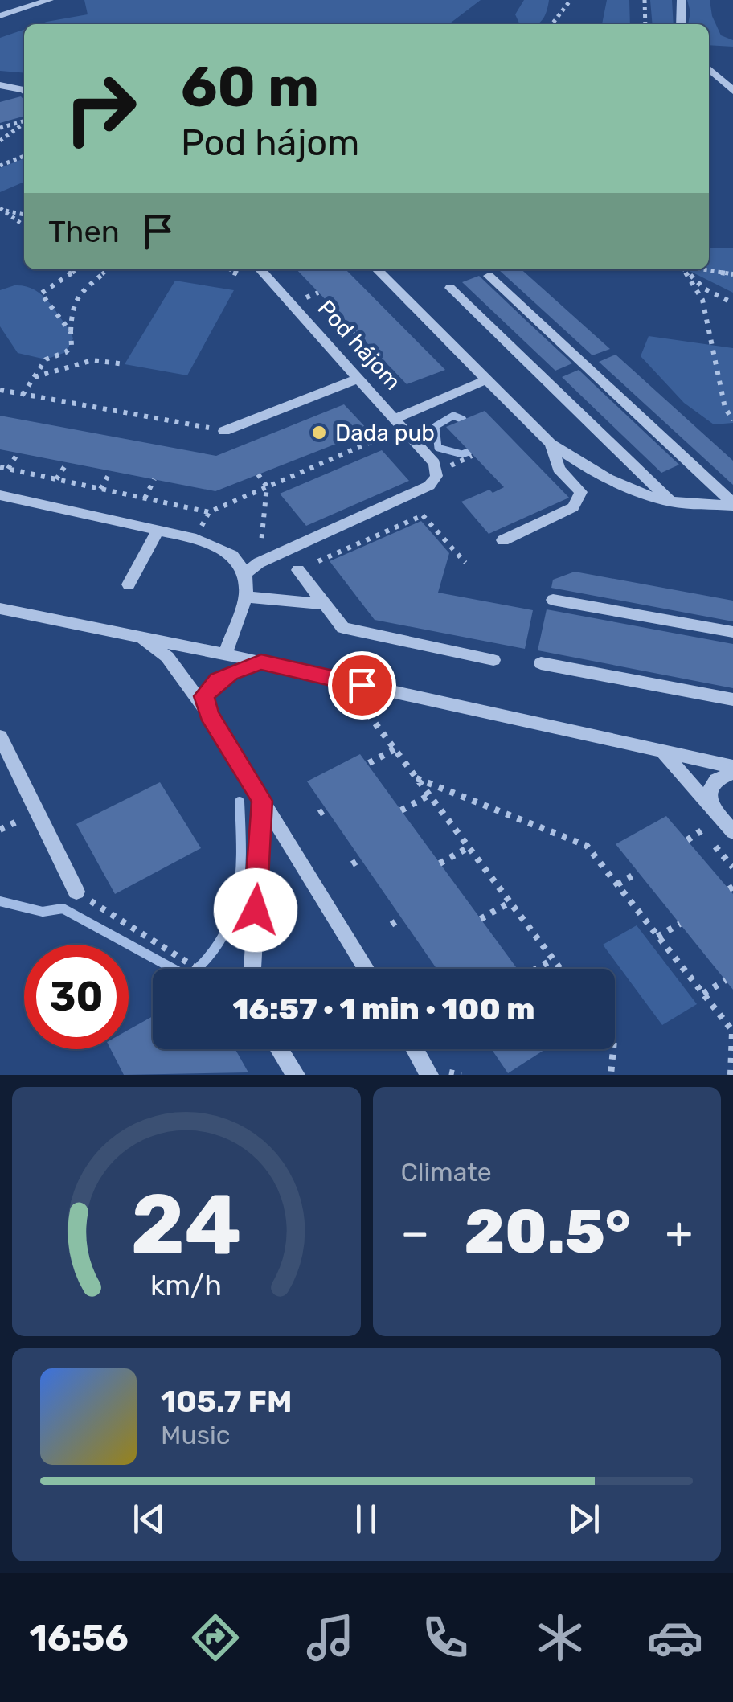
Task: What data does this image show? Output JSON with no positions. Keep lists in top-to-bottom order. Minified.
{"streets":{"street":["Pod hájom"]},"places":["Dada pub"],"page":{"turn":["60 m","Pod hájom"],"then":"Then","limit":"30","trip":"16:57 · 1 min · 100 m","tile":"Climate","heat":["−","20.5°","+"],"song":["105.7 FM","Music"],"tabs":"16:56","gauge":["24","km/h"]}}
